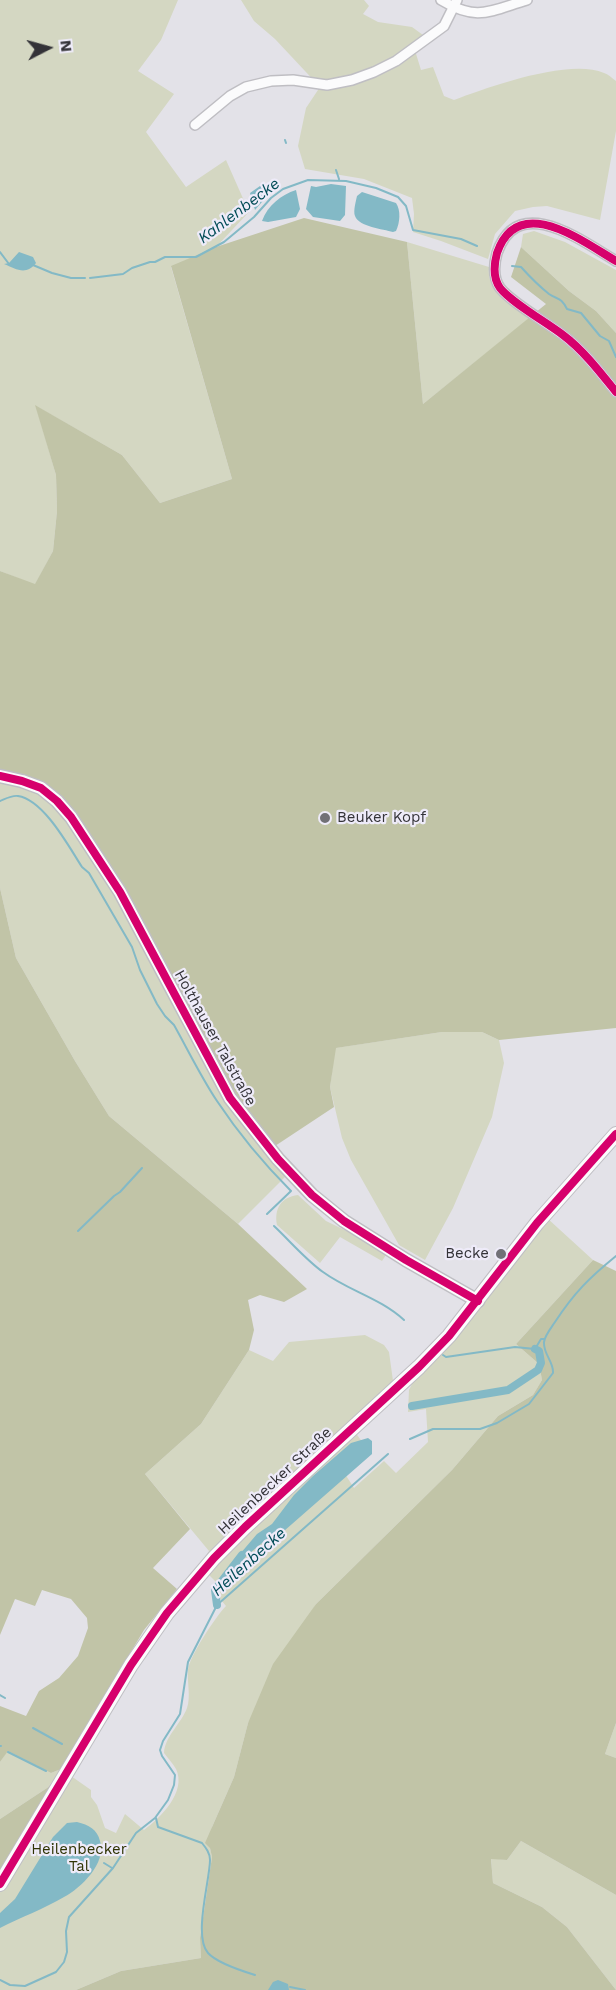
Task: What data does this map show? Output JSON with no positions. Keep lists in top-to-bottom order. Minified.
{"streets":{"main road":["Heilenbecker Straße"],"street":["Holthauser Talstraße"]},"crossings":[["Holthauser Talstraße","Heilenbecker Straße"]],"water":["Kahlenbecke","Heilenbecke"],"parks":["Heilenbecker Tal"],"places":["Beuker Kopf","Becke"],"north":"right"}
